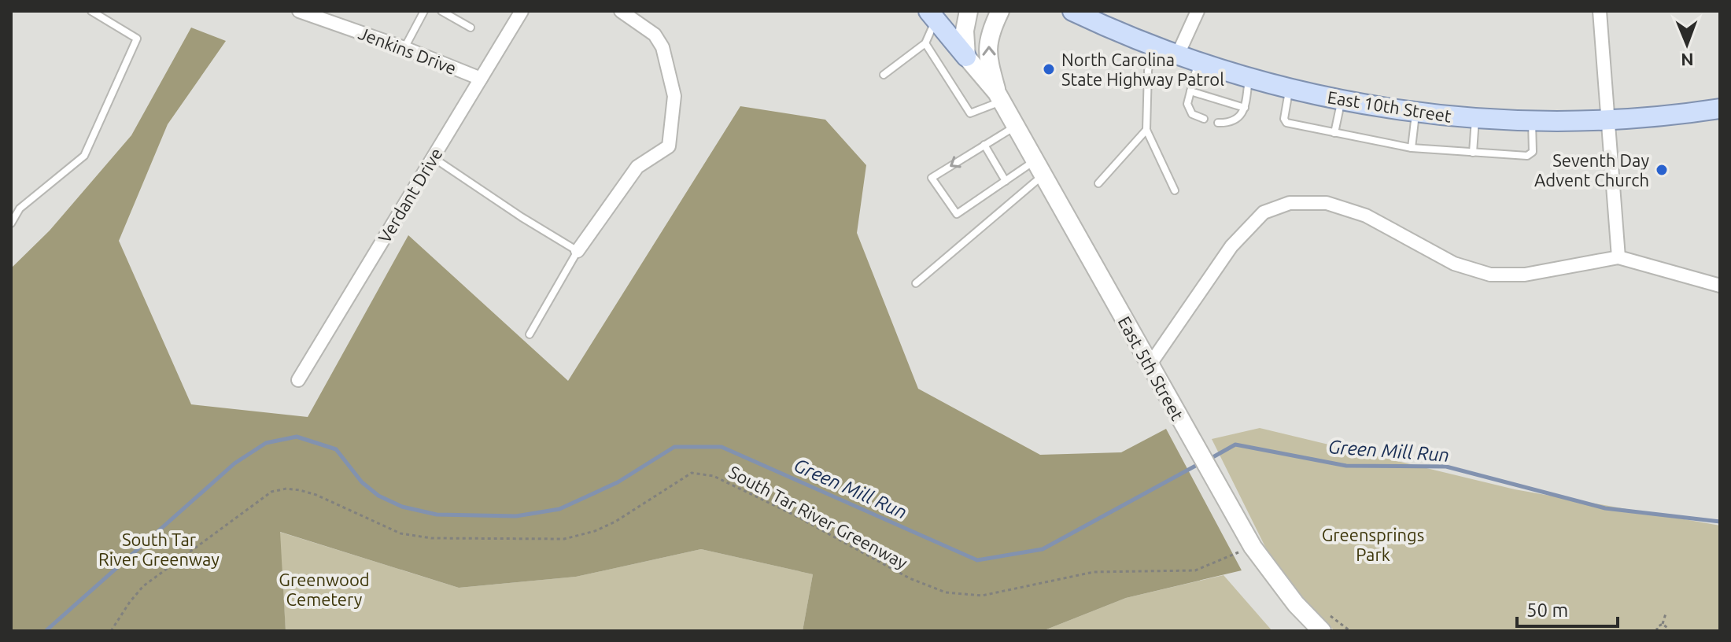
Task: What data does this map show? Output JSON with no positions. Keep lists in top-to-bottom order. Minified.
{"streets":{"main road":["East 10th Street","East 5th Street"],"street":["Jenkins Drive","Verdant Drive"],"path":["South Tar River Greenway"]},"crossings":[["Jenkins Drive","Verdant Drive"]],"water":["Green Mill Run"],"parks":["Greensprings Park","South Tar River Greenway","Greenwood Cemetery"],"places":["North Carolina State Highway Patrol","Seventh Day Advent Church"],"scale_bar":"50 m","north":"bottom"}
